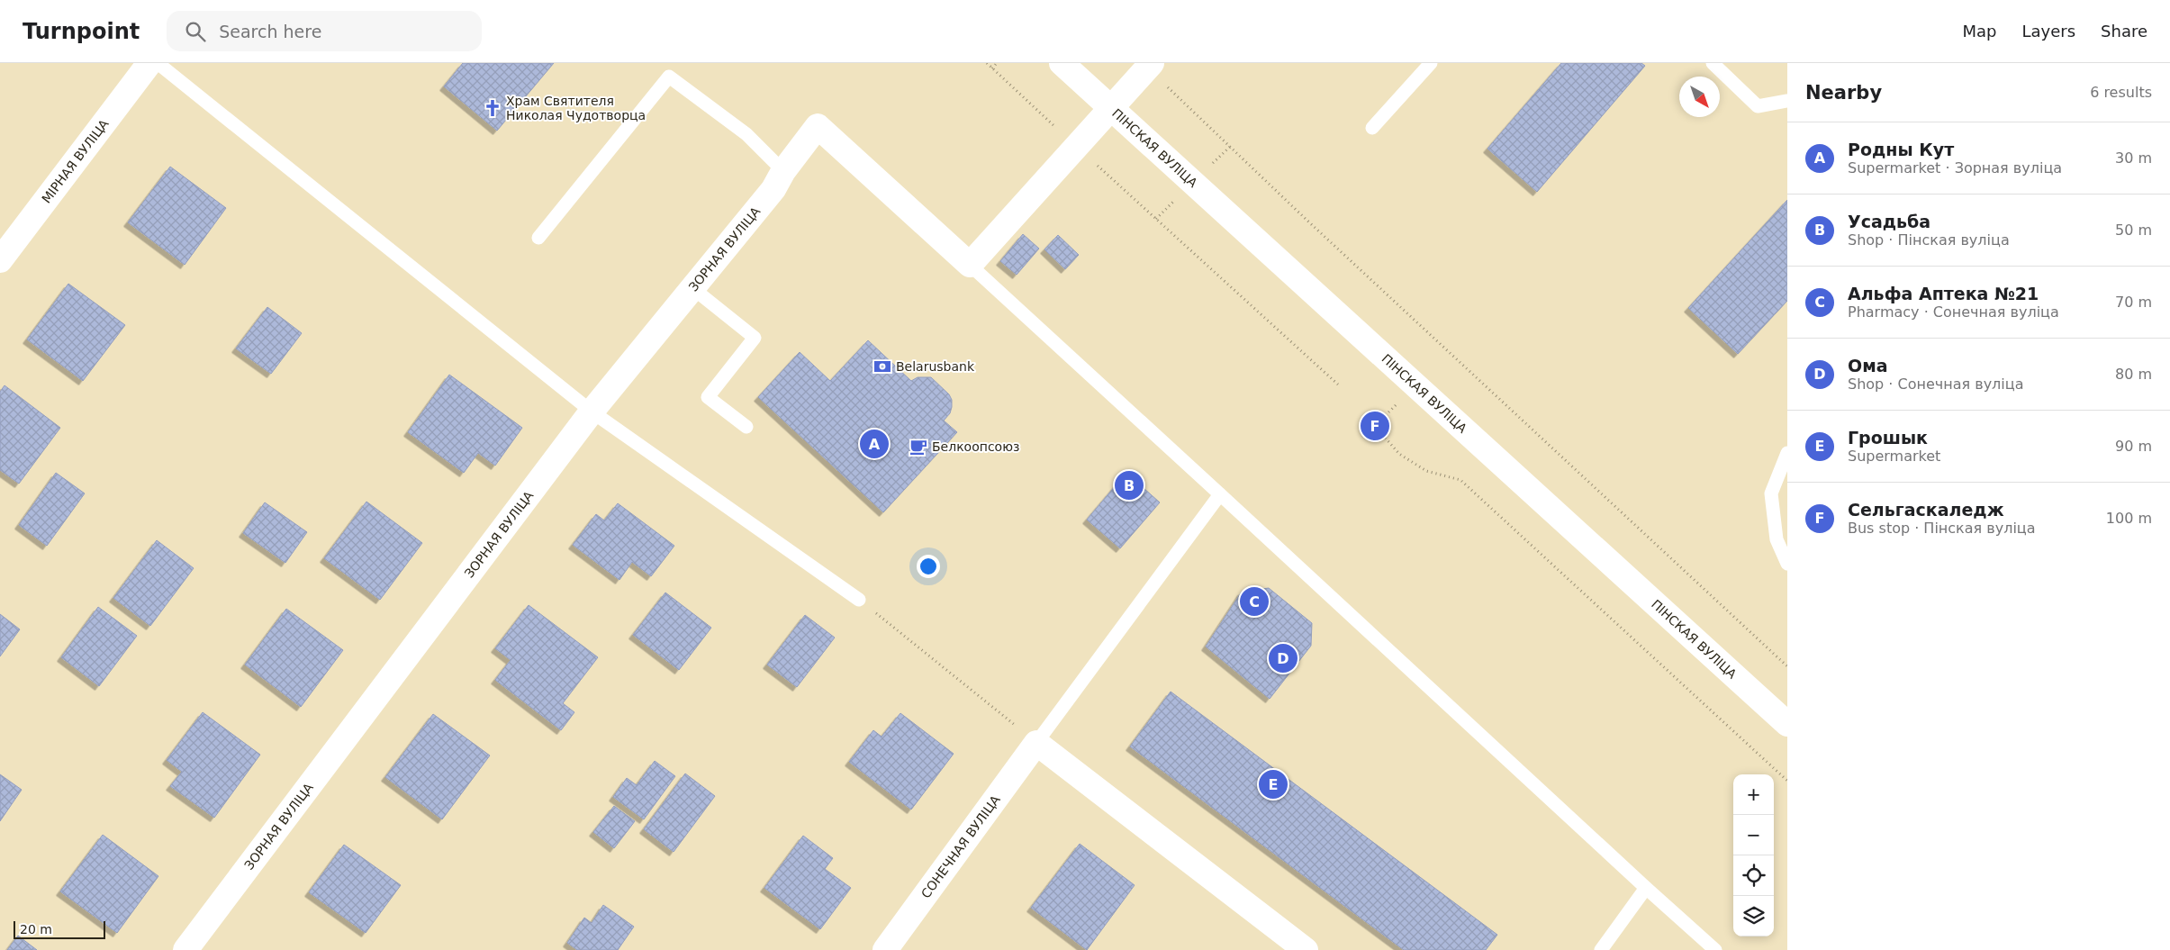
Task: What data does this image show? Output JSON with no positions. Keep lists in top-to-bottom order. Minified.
{"streets":{"street":["ПІНСКАЯ ВУЛІЦА","МІРНАЯ ВУЛІЦА","ЗОРНАЯ ВУЛІЦА","СОНЕЧНАЯ ВУЛІЦА"]},"places":{"church":["Храм Святителя Николая Чудотворца"],"bank":["Belarusbank"],"cafe":["Белкоопсоюз"]},"scale_bar":"20 m","north":"bottom right","page":{"header":"Turnpoint","search":"Search here","nav":["Map","Layers","Share"],"heading":["Nearby","6 results"],"list":[{"mark":"A","name":"Родны Кут","note":"Supermarket · Зорная вуліца","value":"30 m"},{"mark":"B","name":"Усадьба","note":"Shop · Пінская вуліца","value":"50 m"},{"mark":"C","name":"Альфа Аптека №21","note":"Pharmacy · Сонечная вуліца","value":"70 m"},{"mark":"D","name":"Ома","note":"Shop · Сонечная вуліца","value":"80 m"},{"mark":"E","name":"Грошык","note":"Supermarket","value":"90 m"},{"mark":"F","name":"Сельгаскаледж","note":"Bus stop · Пінская вуліца","value":"100 m"}],"pins":["F","A","B","C","D","E"],"map_buttons":["+","−"],"scale":"20 m"}}
